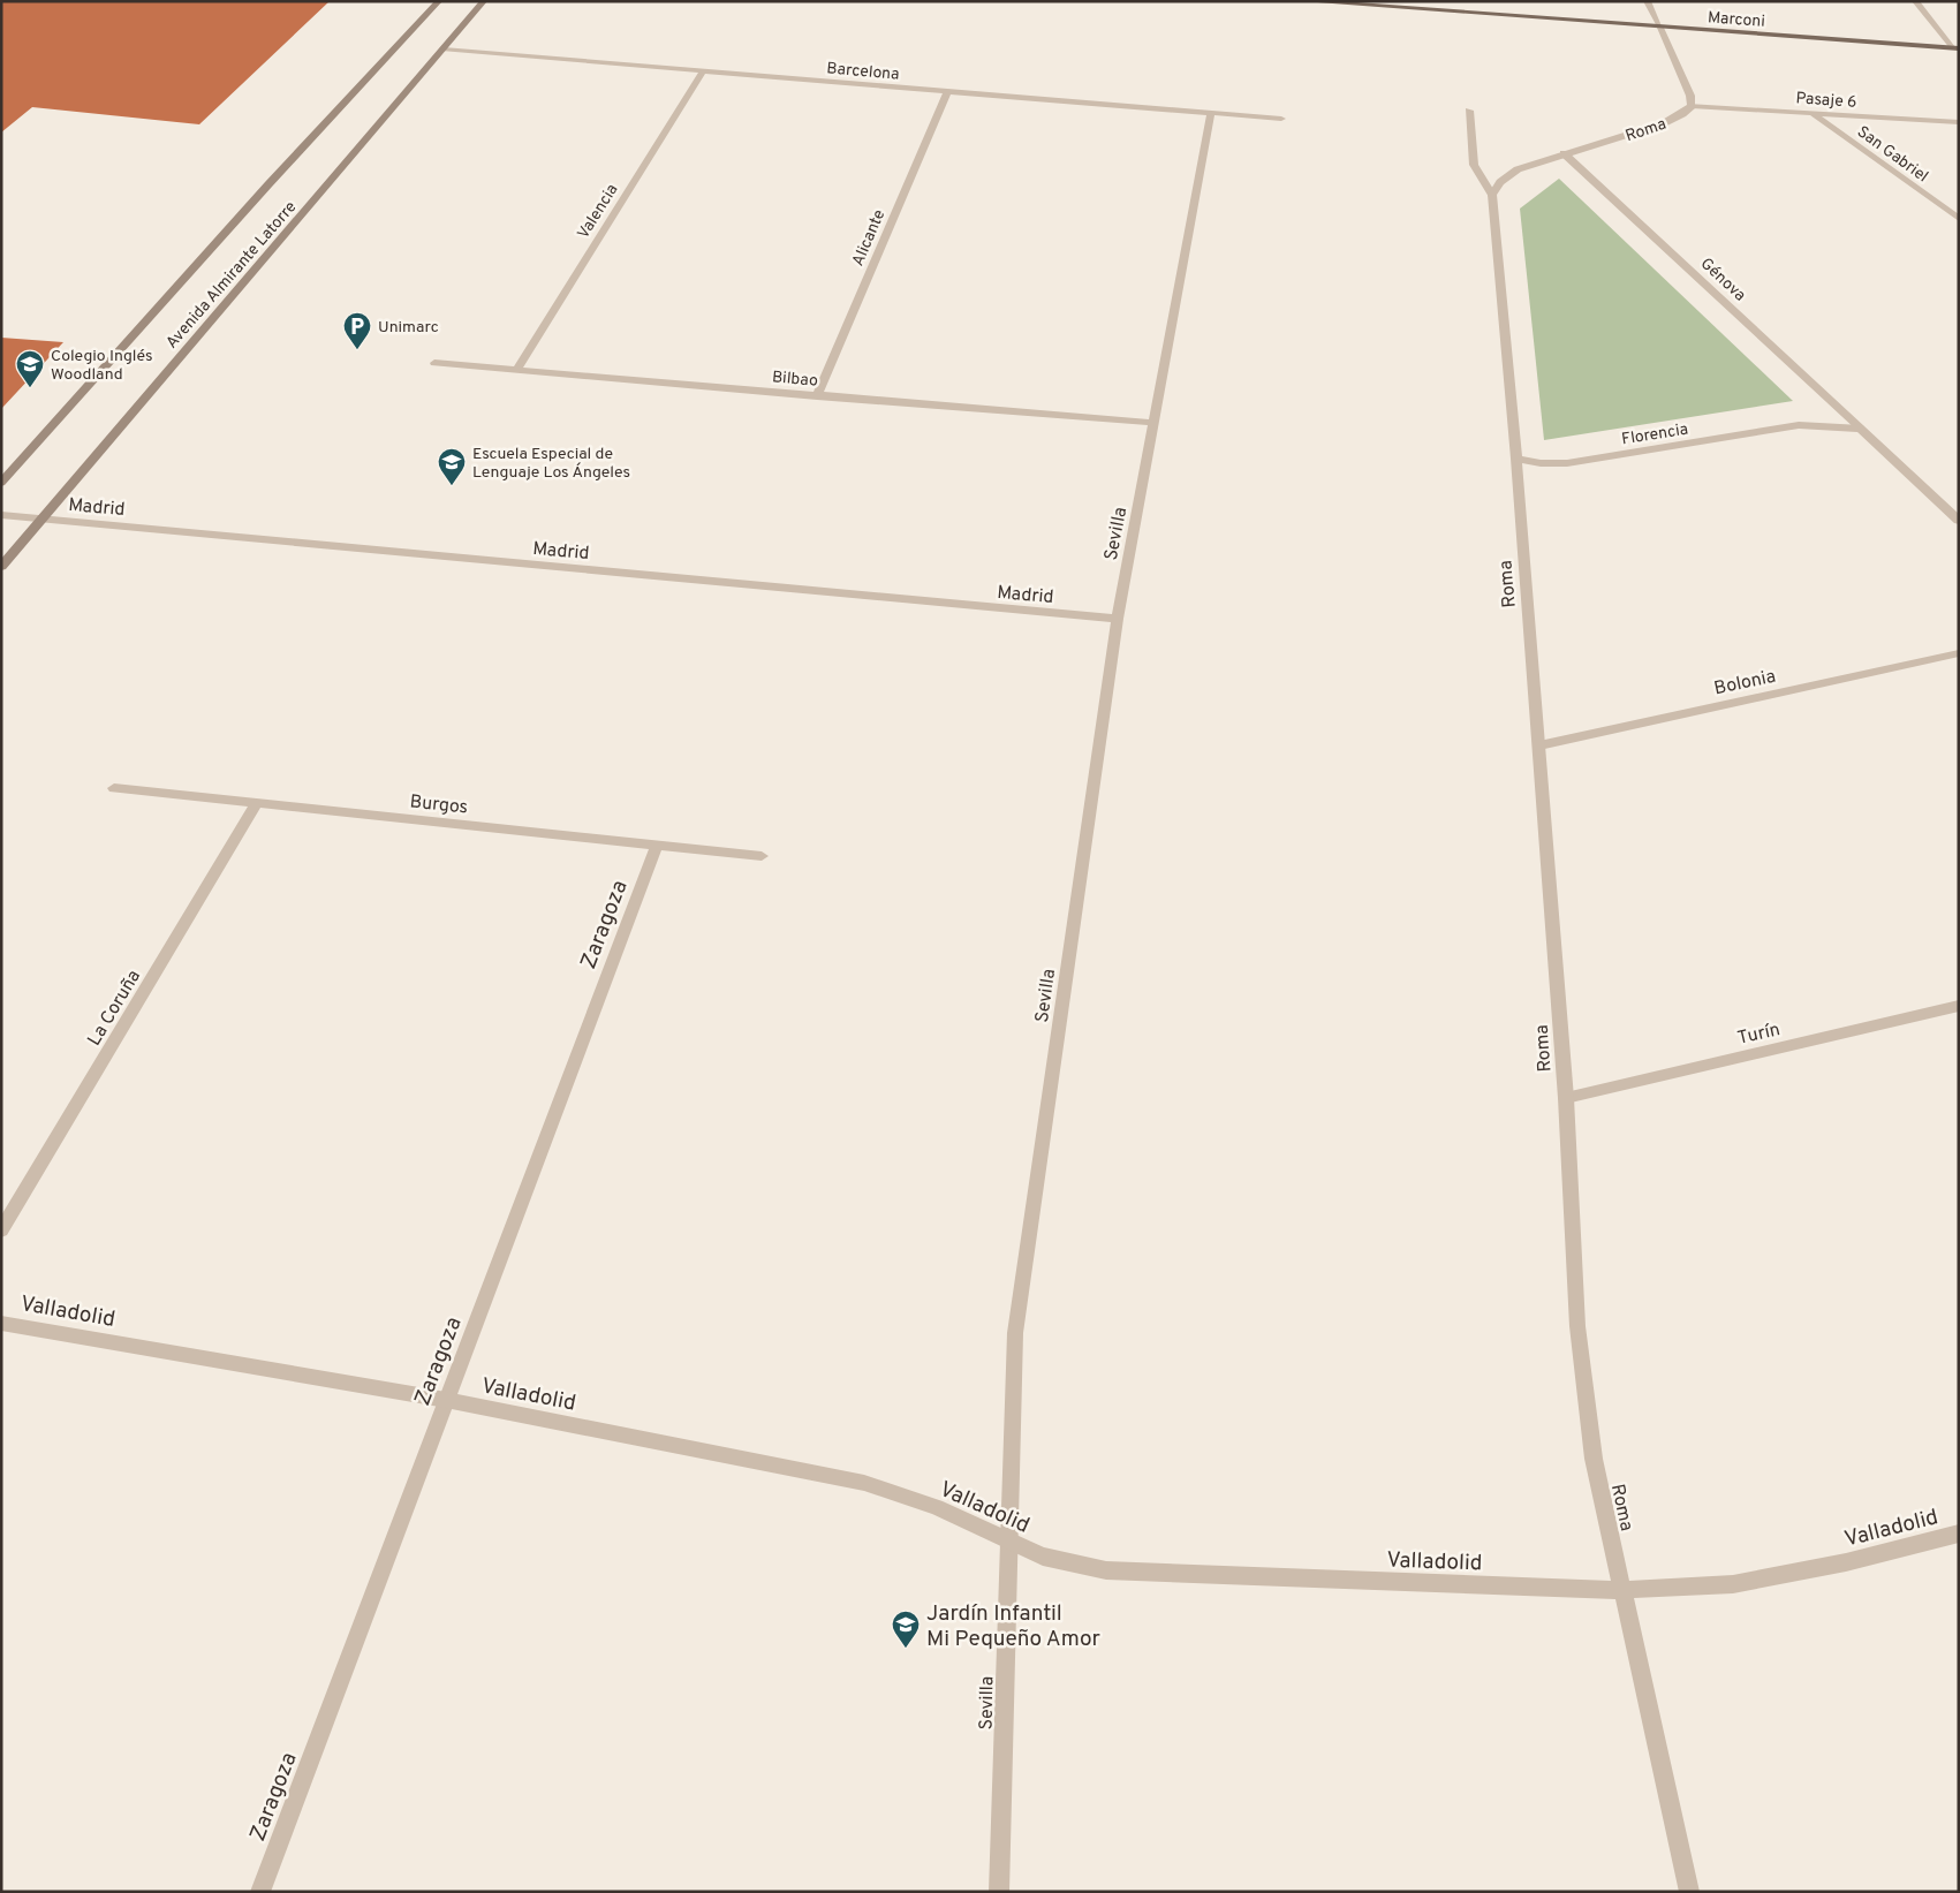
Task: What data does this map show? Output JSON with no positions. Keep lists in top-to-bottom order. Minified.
{"streets":{"main road":["Marconi","Avenida Almirante Latorre"],"street":["Barcelona","Pasaje 6","Roma","San Gabriel","Valencia","Alicante","Génova","Bilbao","Florencia","Madrid","Sevilla","Bolonia","Burgos","Zaragoza","La Coruña","Turín","Valladolid"]},"crossings":[["Barcelona","Valencia"],["Barcelona","Alicante"],["Barcelona","Avenida Almirante Latorre"],["Barcelona","Sevilla"],["Pasaje 6","Roma"],["Pasaje 6","San Gabriel"],["Roma","Génova"],["Roma","Florencia"],["Roma","Bolonia"],["Roma","Turín"],["Roma","Valladolid"],["Valencia","Bilbao"],["Alicante","Bilbao"],["Avenida Almirante Latorre","Madrid"],["Génova","Florencia"],["Bilbao","Sevilla"],["Madrid","Sevilla"],["Sevilla","Valladolid"],["Burgos","Zaragoza"],["Burgos","La Coruña"],["Zaragoza","Valladolid"]],"places":{"parking":["Unimarc"],"school or university":["Colegio Inglés Woodland","Escuela Especial de Lenguaje Los Ángeles","Jardín Infantil Mi Pequeño Amor"]}}
